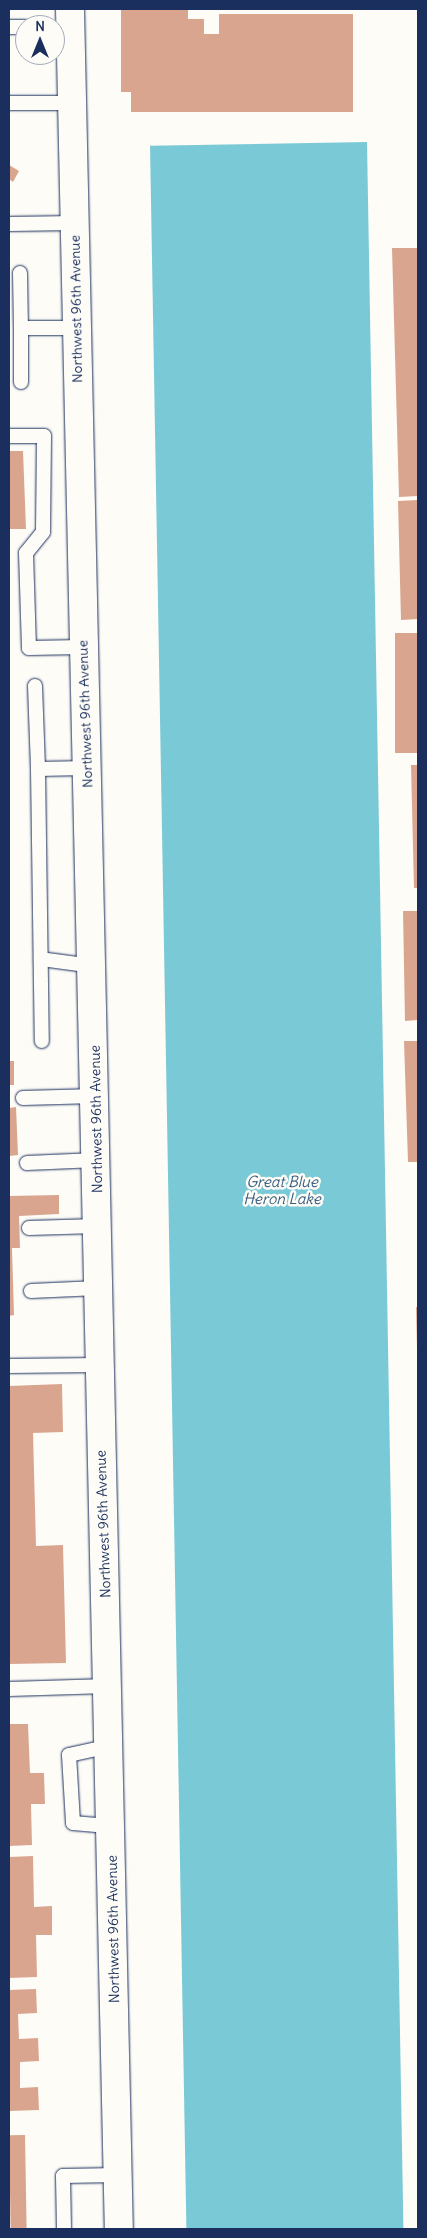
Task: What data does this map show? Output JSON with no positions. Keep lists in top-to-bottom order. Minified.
{"streets":{"street":["Northwest 96th Avenue"]},"water":["Great Blue Heron Lake"],"north":"top"}
